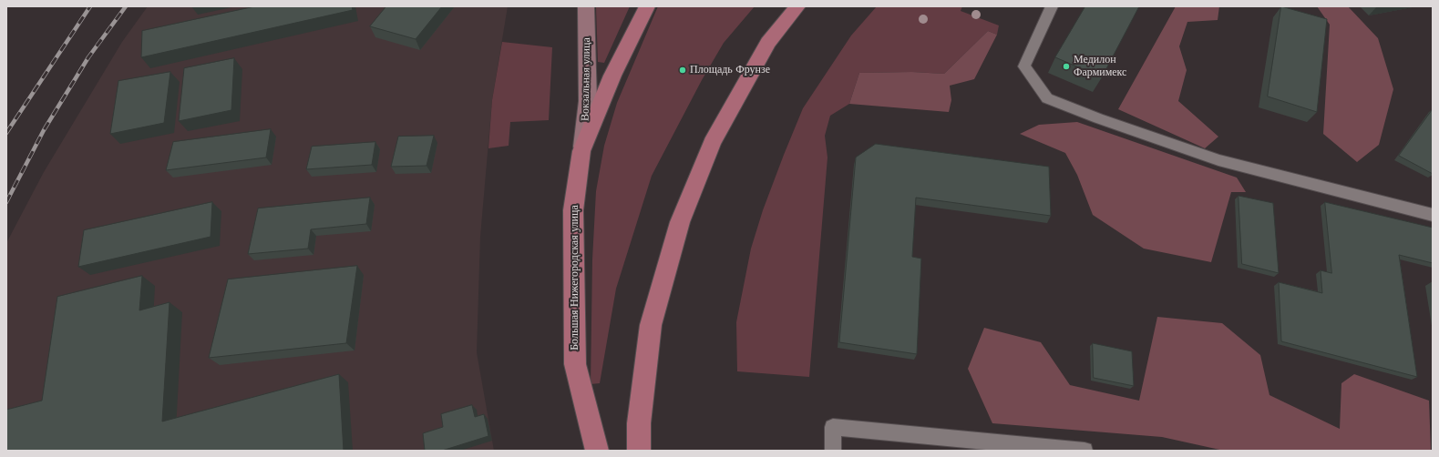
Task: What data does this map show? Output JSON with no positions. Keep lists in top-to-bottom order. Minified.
{"streets":{"main road":["Вокзальная улица","Большая Нижегородская улица"]},"crossings":[["Вокзальная улица","Большая Нижегородская улица"]],"places":["Медилон Фармимекс","Площадь Фрунзе"]}
